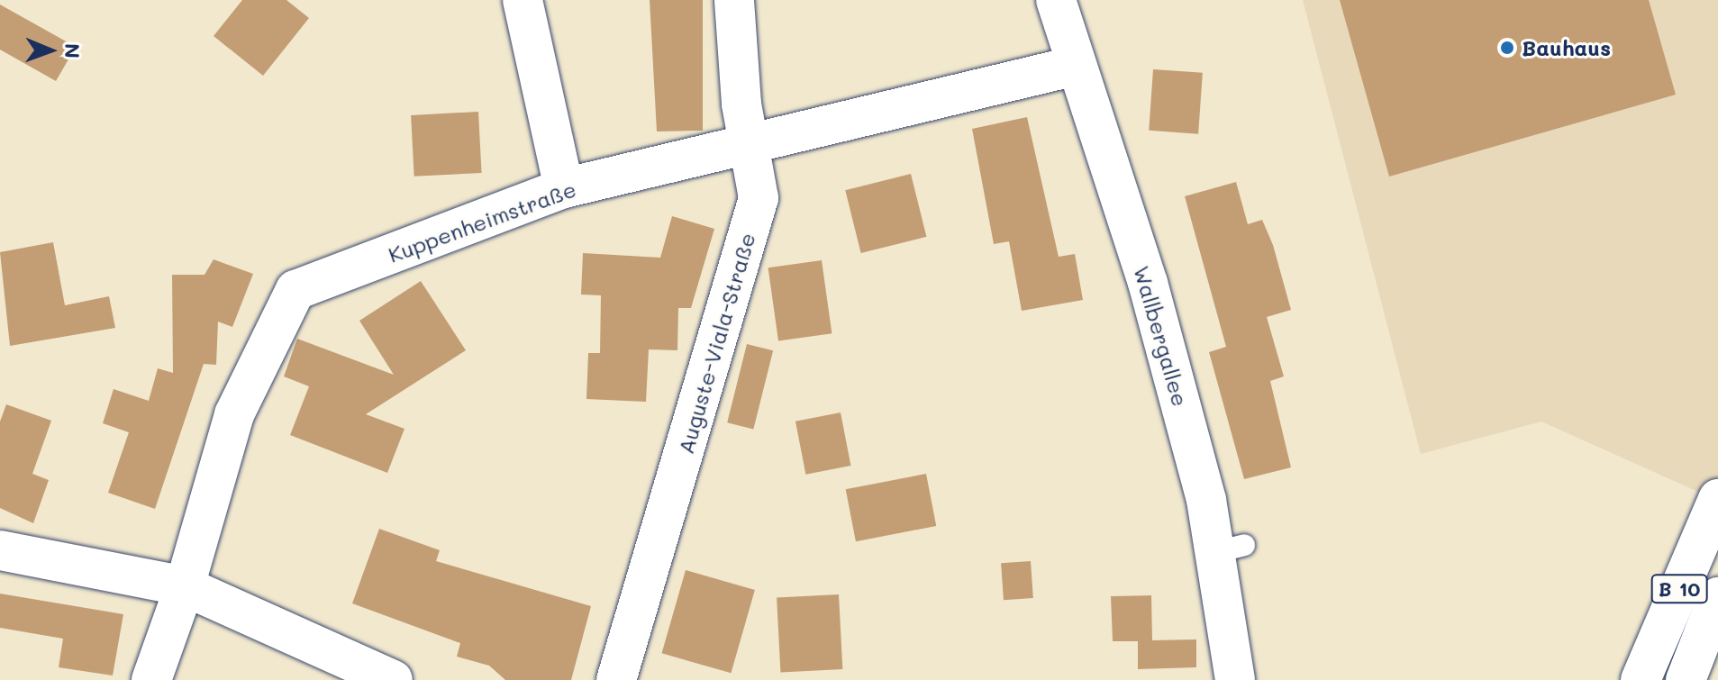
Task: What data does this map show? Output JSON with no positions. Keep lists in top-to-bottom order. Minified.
{"streets":{"street":["Kuppenheimstraße","Wallbergallee","Auguste-Viala-Straße","B 10"]},"crossings":[["Kuppenheimstraße","Wallbergallee"],["Kuppenheimstraße","Auguste-Viala-Straße"]],"places":["Bauhaus"],"north":"right"}
